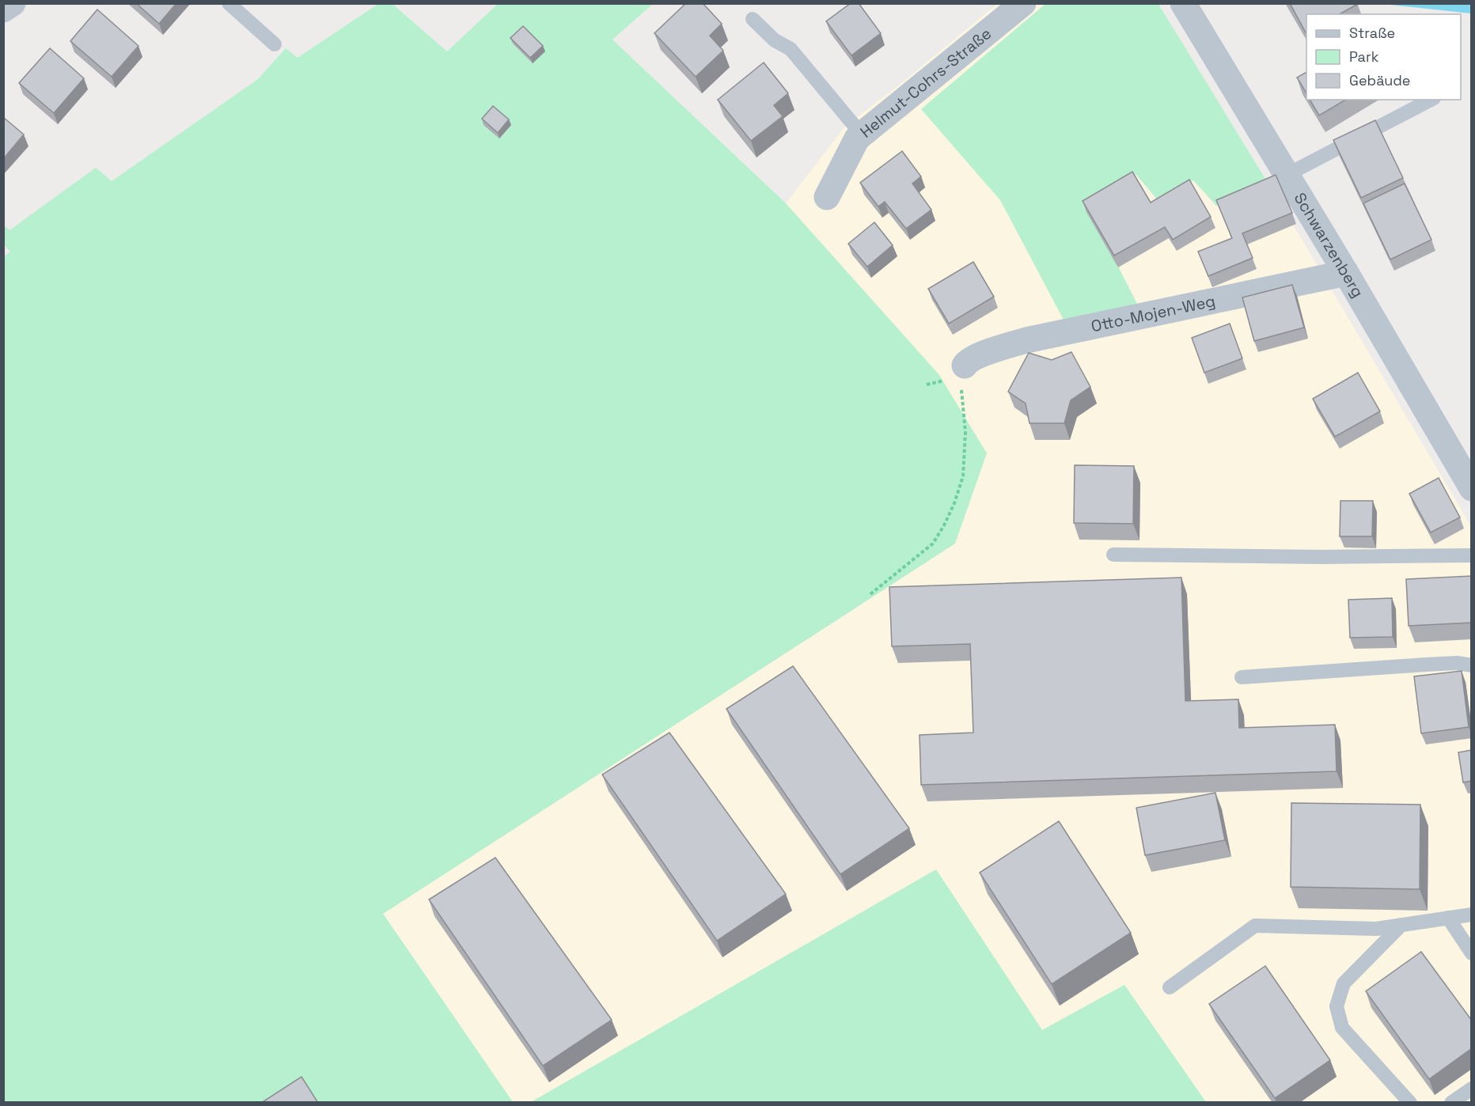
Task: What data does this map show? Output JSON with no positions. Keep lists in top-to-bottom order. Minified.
{"streets":{"street":["Helmut-Cohrs-Straße","Schwarzenberg","Otto-Mojen-Weg"]},"crossings":[["Schwarzenberg","Otto-Mojen-Weg"]],"legend":["Straße","Park","Gebäude"]}
